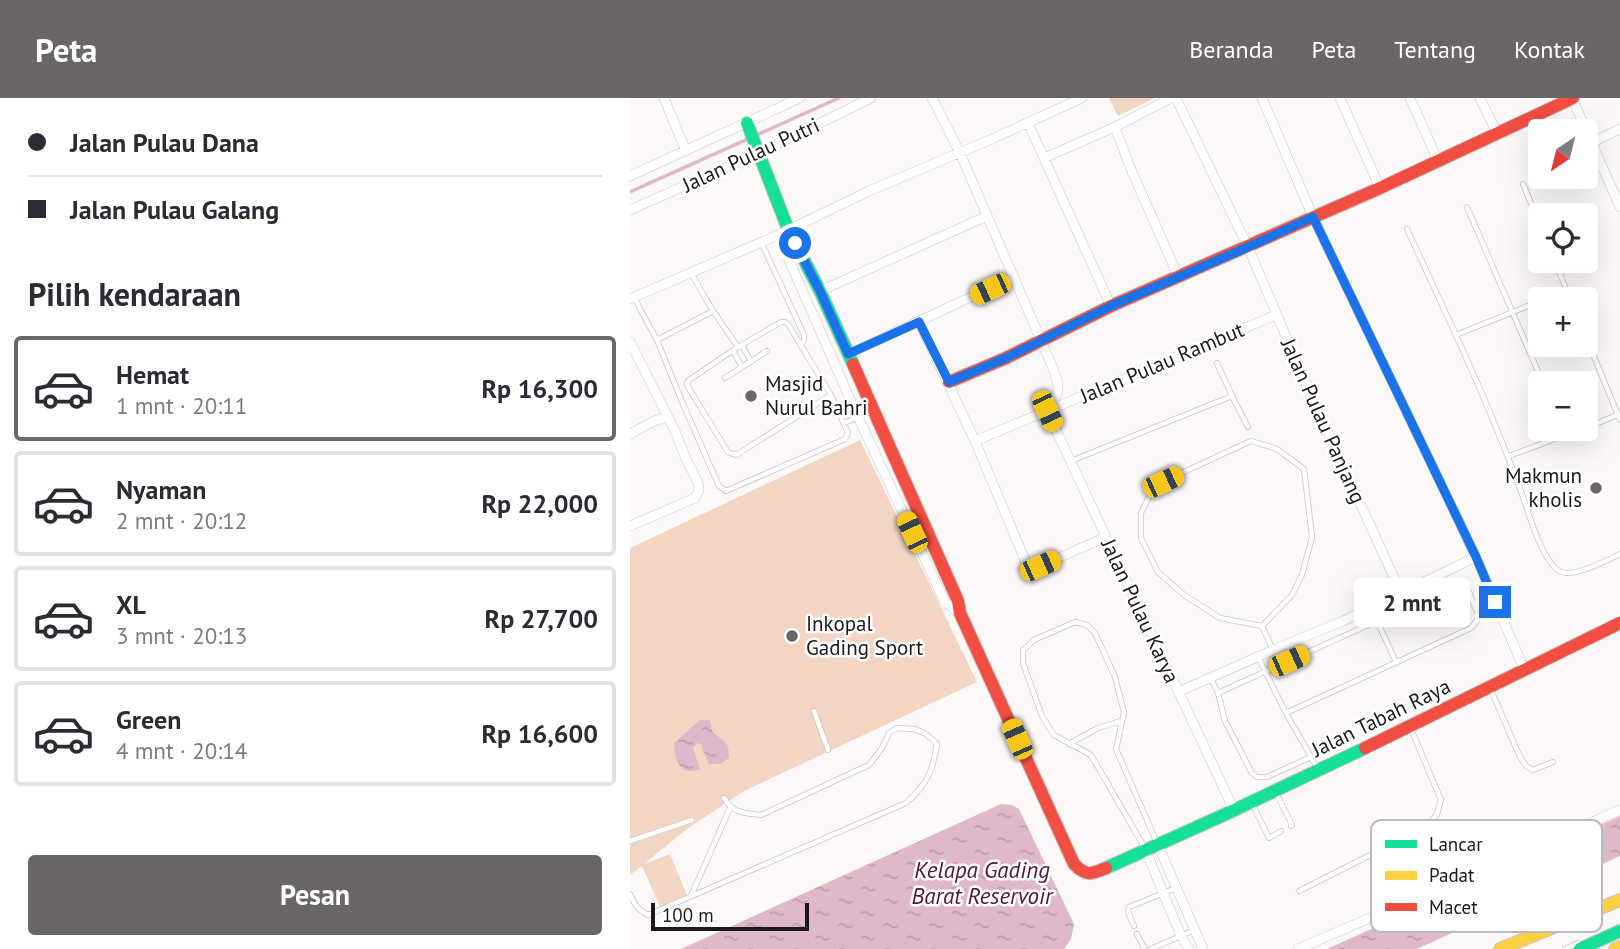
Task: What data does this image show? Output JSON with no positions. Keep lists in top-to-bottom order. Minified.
{"streets":{"main road":["Jalan Tabah Raya"],"street":["Jalan Pulau Putri","Jalan Pulau Rambut","Jalan Pulau Panjang","Jalan Pulau Karya"]},"crossings":[["Jalan Pulau Putri","Jalan Tabah Raya"],["Jalan Pulau Rambut","Jalan Pulau Panjang"],["Jalan Pulau Rambut","Jalan Pulau Karya"],["Jalan Pulau Karya","Jalan Tabah Raya"]],"water":["Kelapa Gading Barat Reservoir"],"places":["Masjid Nurul Bahri","Makmun kholis","Inkopal Gading Sport"],"legend":["Lancar","Padat","Macet"],"scale_bar":"100 m","north":"bottom left","page":{"header":"Peta","nav":["Beranda","Peta","Tentang","Kontak"],"banner":["Jalan Pulau Dana","Jalan Pulau Galang"],"map_buttons":["+","−"],"heading":"Pilih kendaraan","list":[{"name":"Hemat","note":"1 mnt · 20:11","value":"Rp 16,300"},{"name":"Nyaman","note":"2 mnt · 20:12","value":"Rp 22,000"},{"name":"XL","note":"3 mnt · 20:13","value":"Rp 27,700"},{"name":"Green","note":"4 mnt · 20:14","value":"Rp 16,600"}],"bubble":"2 mnt","buttons":"Pesan","scale":"100 m"}}
